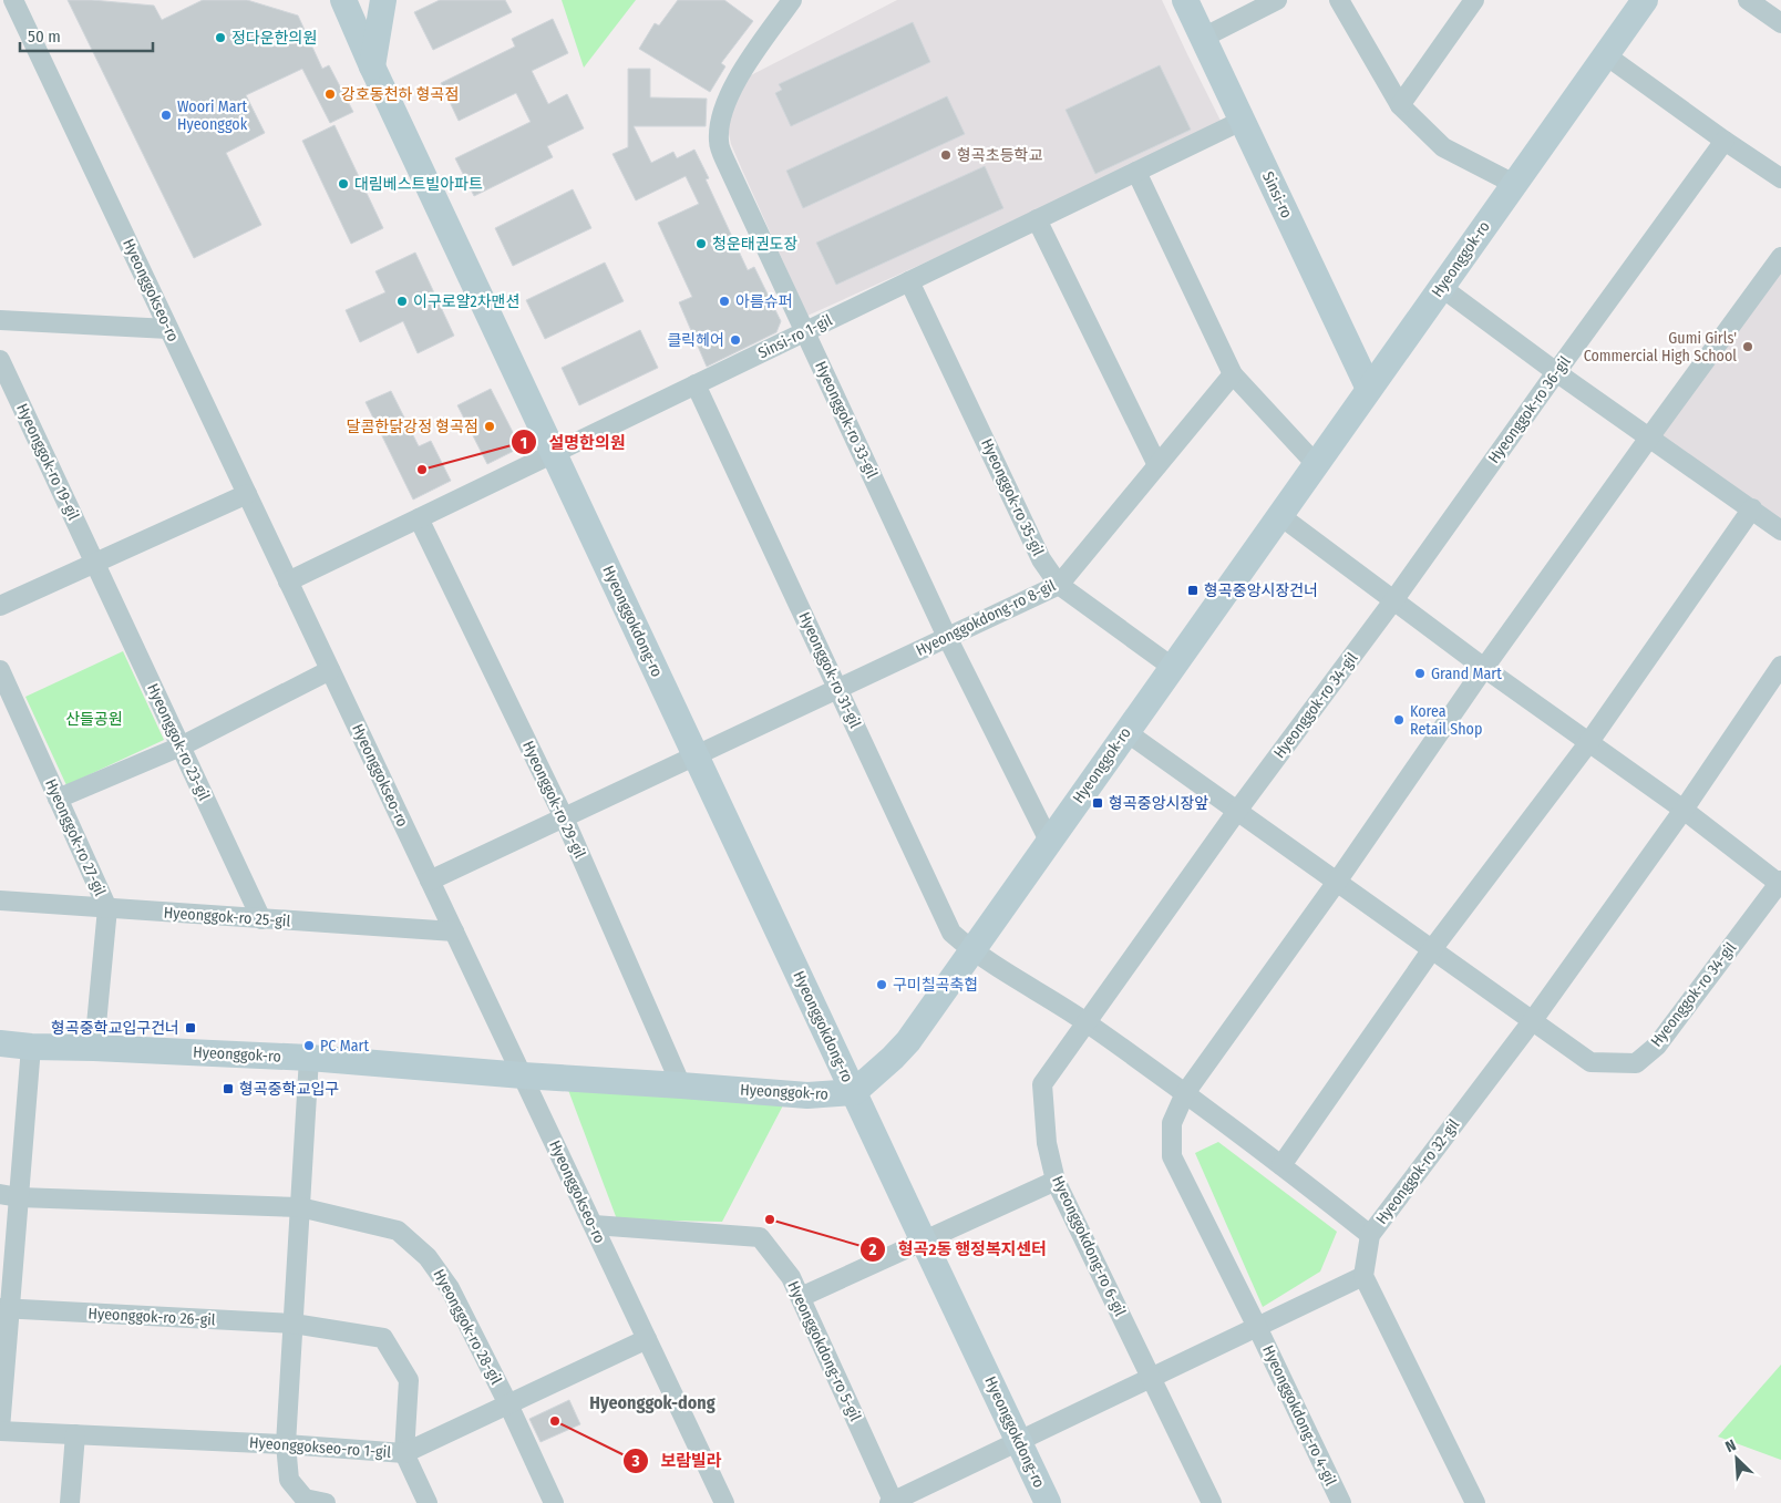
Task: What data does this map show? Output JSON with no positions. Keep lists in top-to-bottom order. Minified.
{"streets":{"street":["Sinsi-ro","Hyeonggok-ro","Hyeonggokseo-ro","Sinsi-ro 1-gil","Hyeonggok-ro 36-gil","Hyeonggok-ro 33-gil","Hyeonggok-ro 19-gil","Hyeonggok-ro 35-gil","Hyeonggokdong-ro 8-gil","Hyeonggokdong-ro","Hyeonggok-ro 31-gil","Hyeonggok-ro 34-gil","Hyeonggok-ro 23-gil","Hyeonggok-ro 29-gil","Hyeonggok-ro 27-gil","Hyeonggok-ro 25-gil","Hyeonggok-ro 32-gil","Hyeonggokdong-ro 6-gil","Hyeonggok-ro 26-gil","Hyeonggok-ro 28-gil","Hyeonggokdong-ro 5-gil","Hyeonggokdong-ro 4-gil","Hyeonggokseo-ro 1-gil"]},"crossings":[["Sinsi-ro","Hyeonggok-ro"],["Sinsi-ro","Sinsi-ro 1-gil"],["Hyeonggok-ro","Hyeonggokseo-ro"],["Hyeonggok-ro","Hyeonggok-ro 33-gil"],["Hyeonggok-ro","Hyeonggok-ro 35-gil"],["Hyeonggok-ro","Hyeonggokdong-ro"],["Hyeonggok-ro","Hyeonggok-ro 31-gil"],["Hyeonggok-ro","Hyeonggok-ro 34-gil"],["Hyeonggok-ro","Hyeonggok-ro 29-gil"],["Hyeonggok-ro","Hyeonggok-ro 27-gil"],["Hyeonggok-ro","Hyeonggok-ro 32-gil"],["Hyeonggokseo-ro","Hyeonggok-ro 25-gil"],["Hyeonggokseo-ro","Hyeonggokdong-ro 5-gil"],["Hyeonggokseo-ro","Hyeonggokseo-ro 1-gil"],["Sinsi-ro 1-gil","Hyeonggok-ro 33-gil"],["Sinsi-ro 1-gil","Hyeonggok-ro 35-gil"],["Sinsi-ro 1-gil","Hyeonggokdong-ro"],["Sinsi-ro 1-gil","Hyeonggok-ro 31-gil"],["Hyeonggok-ro 36-gil","Hyeonggok-ro 34-gil"],["Hyeonggok-ro 33-gil","Hyeonggokdong-ro 8-gil"],["Hyeonggok-ro 19-gil","Hyeonggok-ro 23-gil"],["Hyeonggok-ro 35-gil","Hyeonggokdong-ro 8-gil"],["Hyeonggokdong-ro 8-gil","Hyeonggokdong-ro"],["Hyeonggokdong-ro 8-gil","Hyeonggok-ro 31-gil"],["Hyeonggokdong-ro","Hyeonggokdong-ro 5-gil"],["Hyeonggok-ro 31-gil","Hyeonggok-ro 32-gil"],["Hyeonggok-ro 34-gil","Hyeonggok-ro 32-gil"],["Hyeonggok-ro 23-gil","Hyeonggok-ro 25-gil"],["Hyeonggok-ro 27-gil","Hyeonggok-ro 25-gil"],["Hyeonggok-ro 32-gil","Hyeonggokdong-ro 6-gil"],["Hyeonggok-ro 28-gil","Hyeonggokseo-ro 1-gil"]],"districts":["Hyeonggok-dong"],"parks":["산들공원"],"places":{"other":["정다운한의원","강호동천하 형곡점","Woori Mart Hyeonggok","형곡초등학교","대림베스트빌아파트","청운태권도장","이구로얄2차맨션","아름슈퍼","클릭헤어","Gumi Girls' Commercial High School","달콤한닭강정 형곡점","설명한의원","Grand Mart","Korea Retail Shop","구미칠곡축협","PC Mart","형곡2동 행정복지센터","보람빌라"],"transit":["형곡중앙시장건너","형곡중앙시장앞","형곡중학교입구건너","형곡중학교입구"]},"scale_bar":"50 m","north":"top left"}
